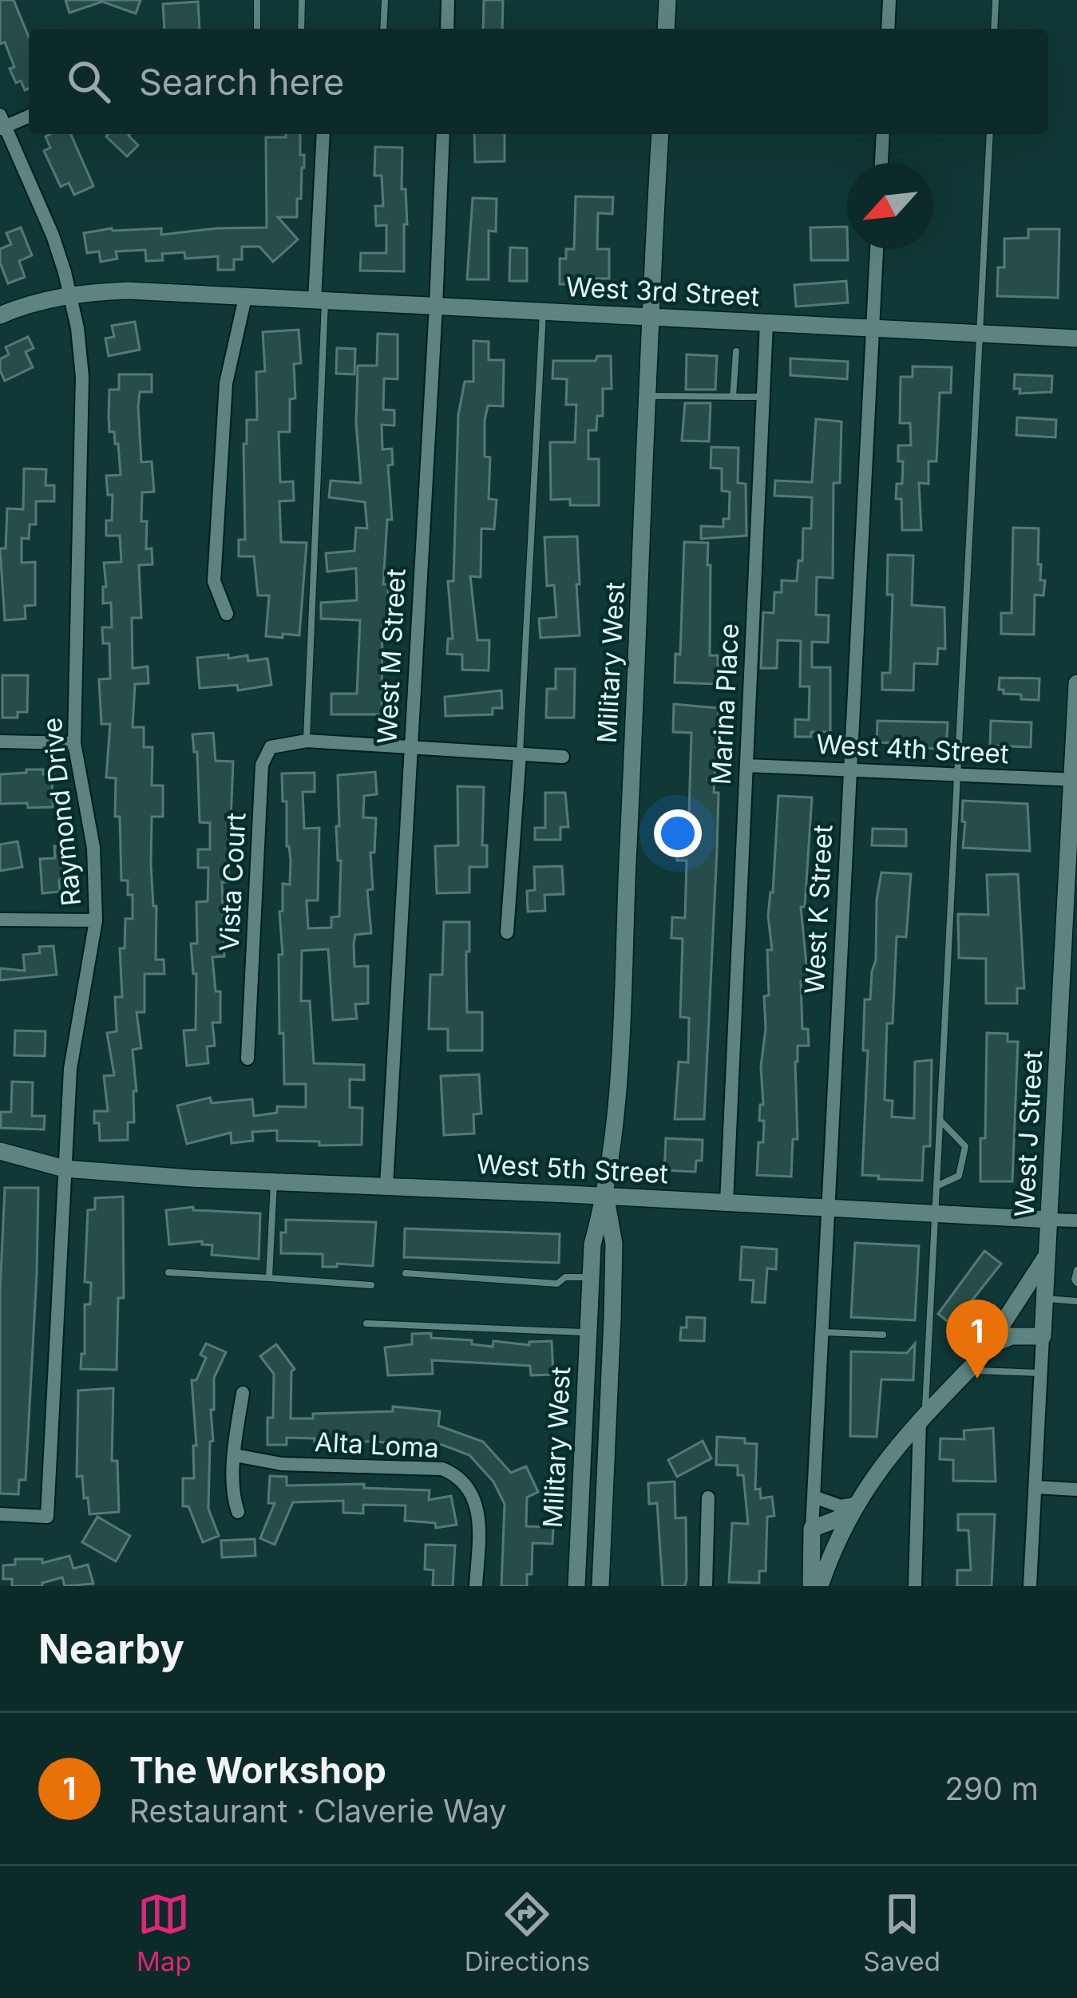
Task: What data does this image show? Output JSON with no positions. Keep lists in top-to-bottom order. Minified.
{"streets":{"street":["West 3rd Street","West M Street","Military West","Marina Place","West 4th Street","Raymond Drive","Vista Court","West K Street","West J Street","West 5th Street","Alta Loma"]},"crossings":[["West 3rd Street","West M Street"],["West 3rd Street","Military West"],["West 3rd Street","Marina Place"],["West 3rd Street","Raymond Drive"],["West 3rd Street","West K Street"],["West M Street","West 5th Street"],["Military West","West 5th Street"],["Marina Place","West 4th Street"],["Marina Place","West 5th Street"],["West 4th Street","West K Street"],["West 4th Street","West J Street"],["Raymond Drive","West 5th Street"],["West K Street","West 5th Street"],["West J Street","West 5th Street"]],"north":"bottom left","page":{"search":"Search here","pins":"1","heading":"Nearby","list":[{"mark":"1","name":"The Workshop","note":"Restaurant · Claverie Way","value":"290 m"}],"nav":["Map","Directions","Saved"]}}
